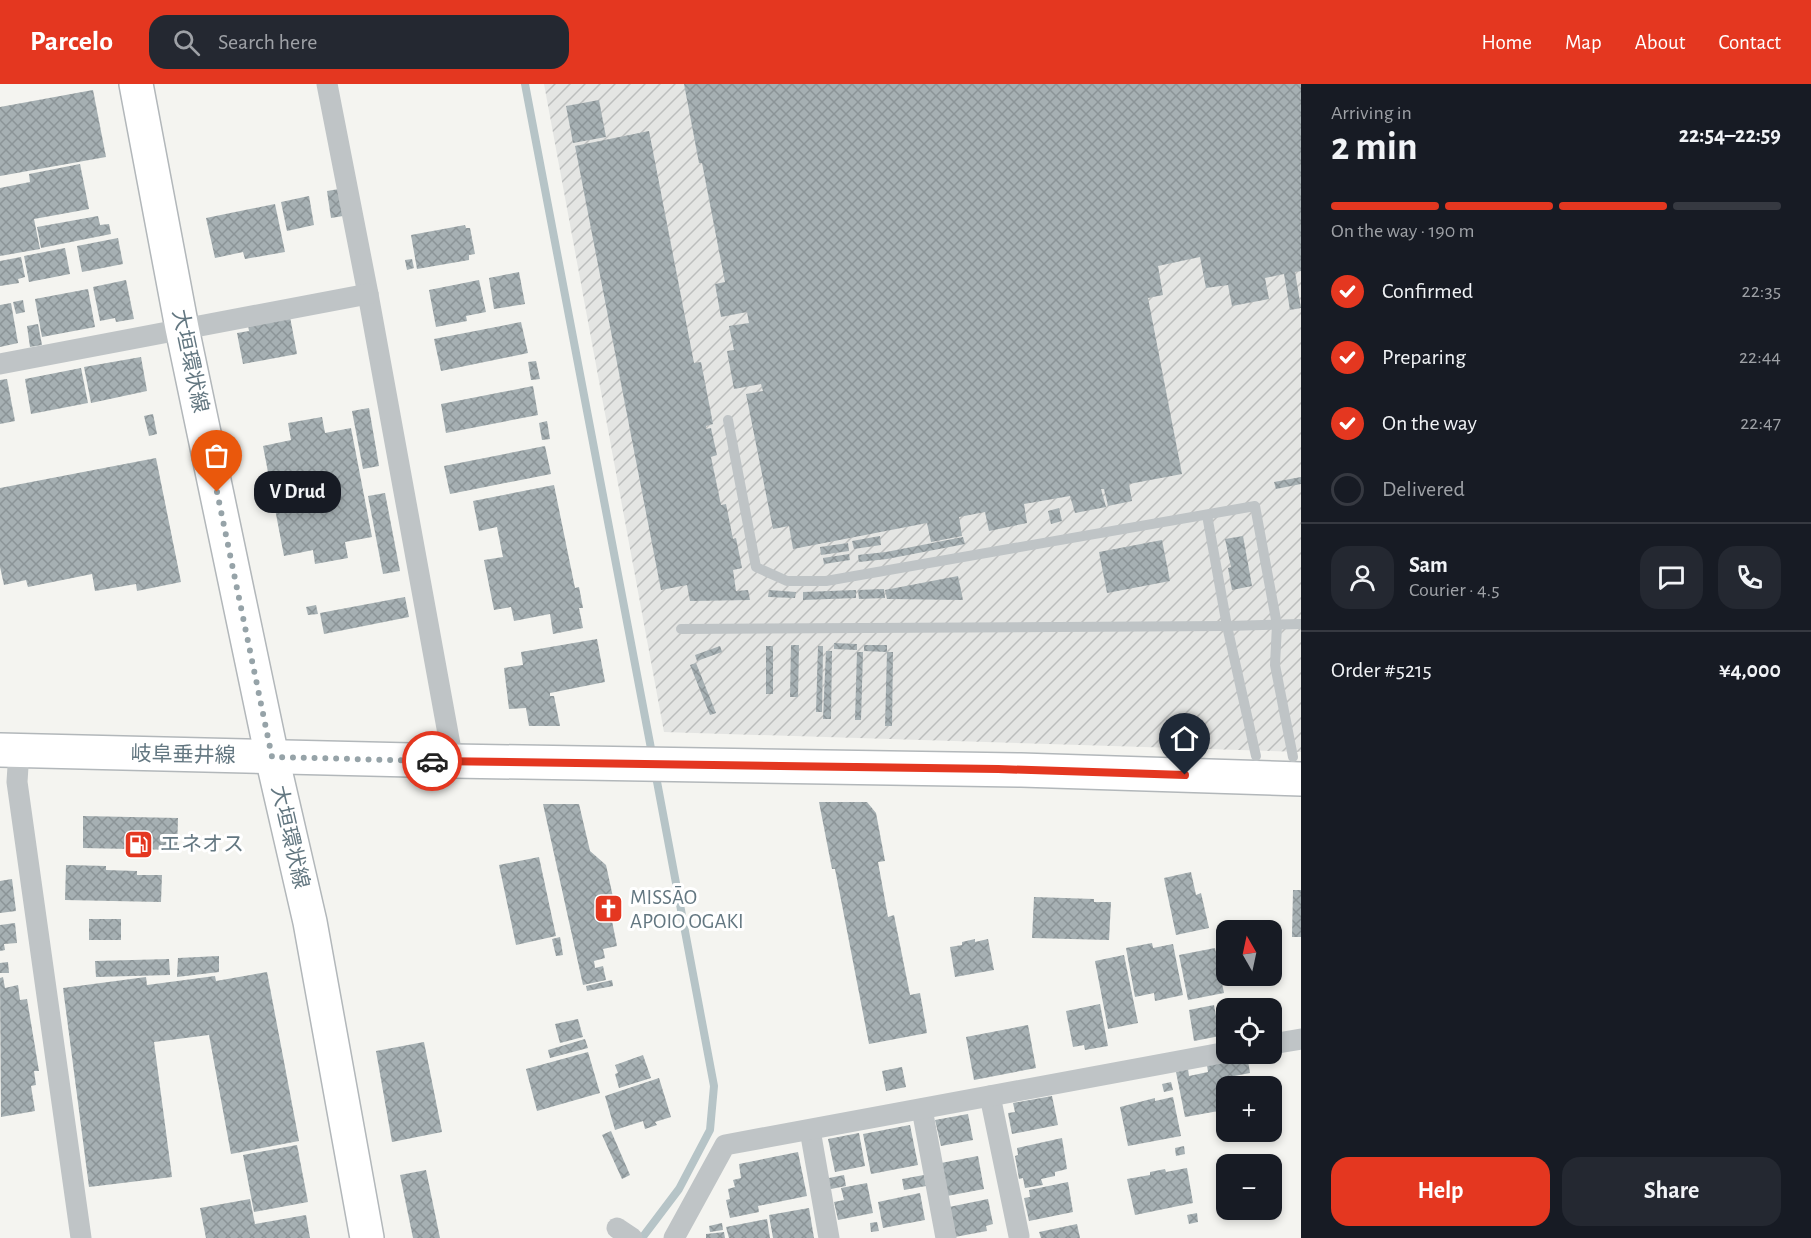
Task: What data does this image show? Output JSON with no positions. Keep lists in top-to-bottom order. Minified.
{"streets":{"main road":["大垣環状線","岐阜垂井線"]},"crossings":[["大垣環状線","岐阜垂井線"]],"places":{"other":["V Drud"],"fuel station":["エネオス"],"church":["MISSĀO APOIO OGAKI"]},"north":"top","page":{"header":"Parcelo","search":"Search here","nav":["Home","Map","About","Contact"],"heading":["2 min","Arriving in","22:54–22:59"],"panel":["Sam","Courier · 4.5","Order #5215","¥4,000"],"bar":"On the way · 190 m","list":[["Confirmed","22:35"],["Preparing","22:44"],["On the way","22:47"],"Delivered"],"bubble":"V Drud","map_buttons":["+","−"],"buttons":["Help","Share"]}}
